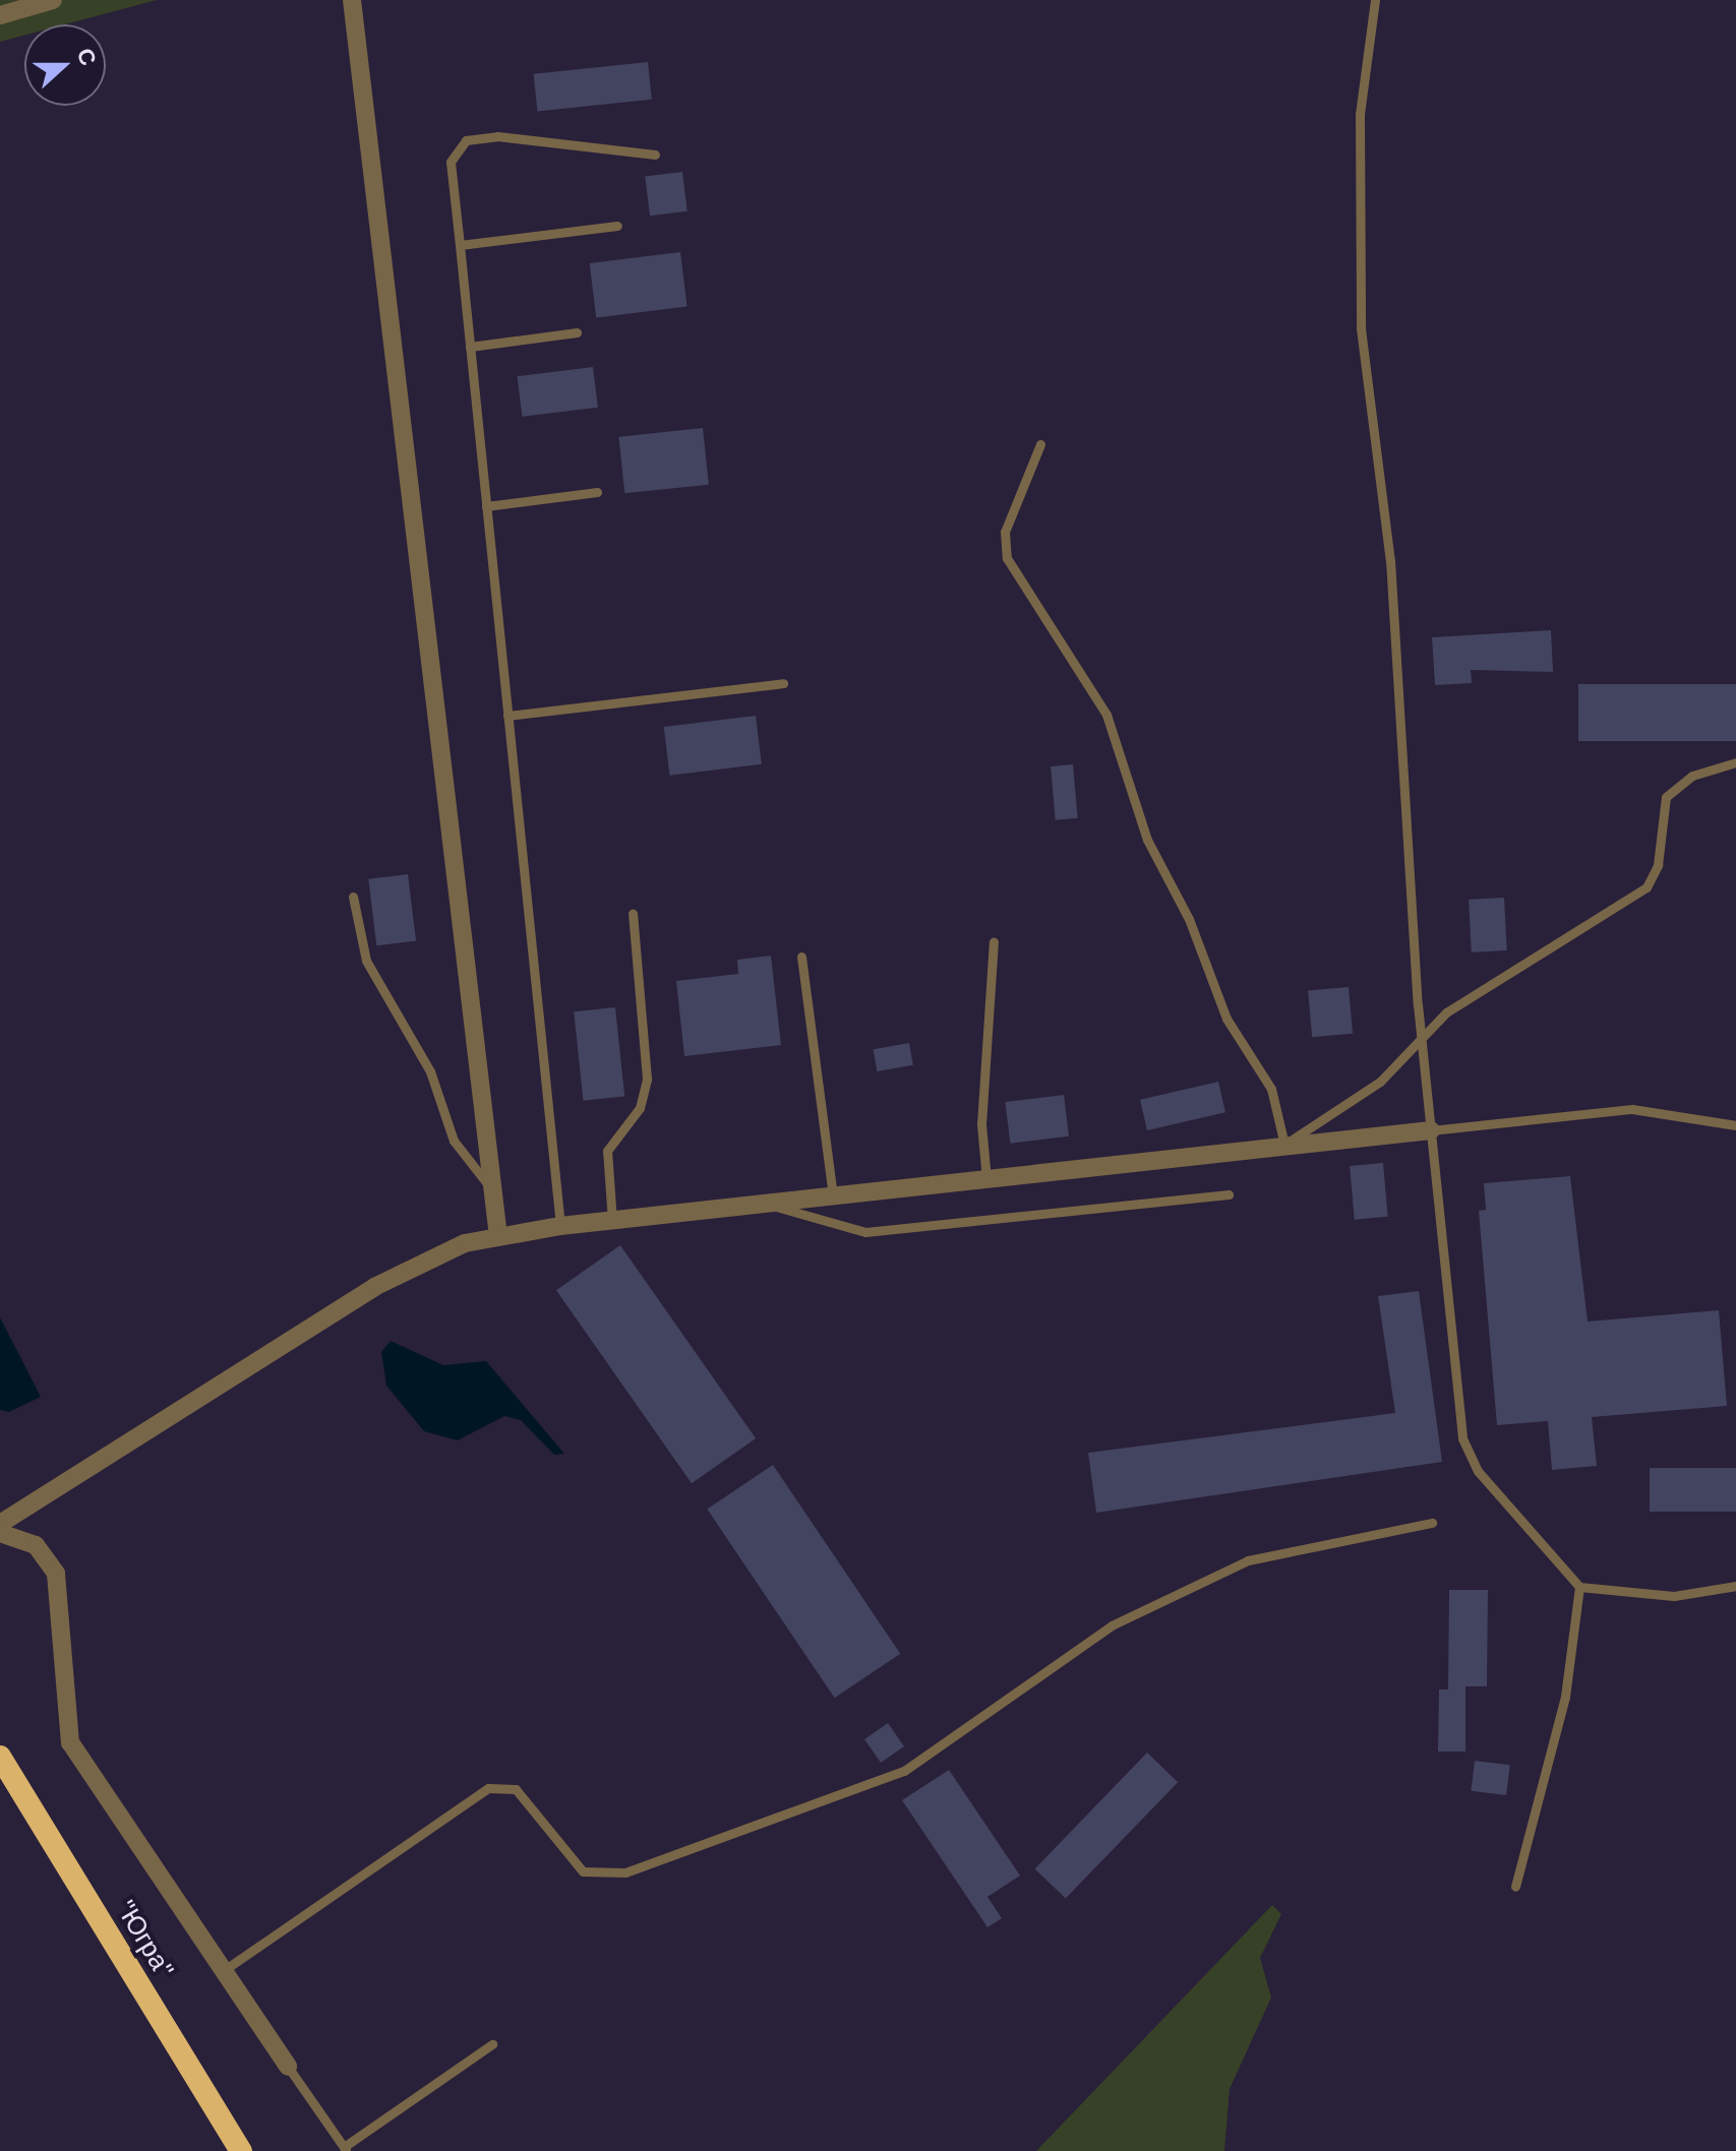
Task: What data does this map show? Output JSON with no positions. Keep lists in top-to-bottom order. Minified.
{"streets":{"highway":["\"Югра\""]},"north":"right"}
